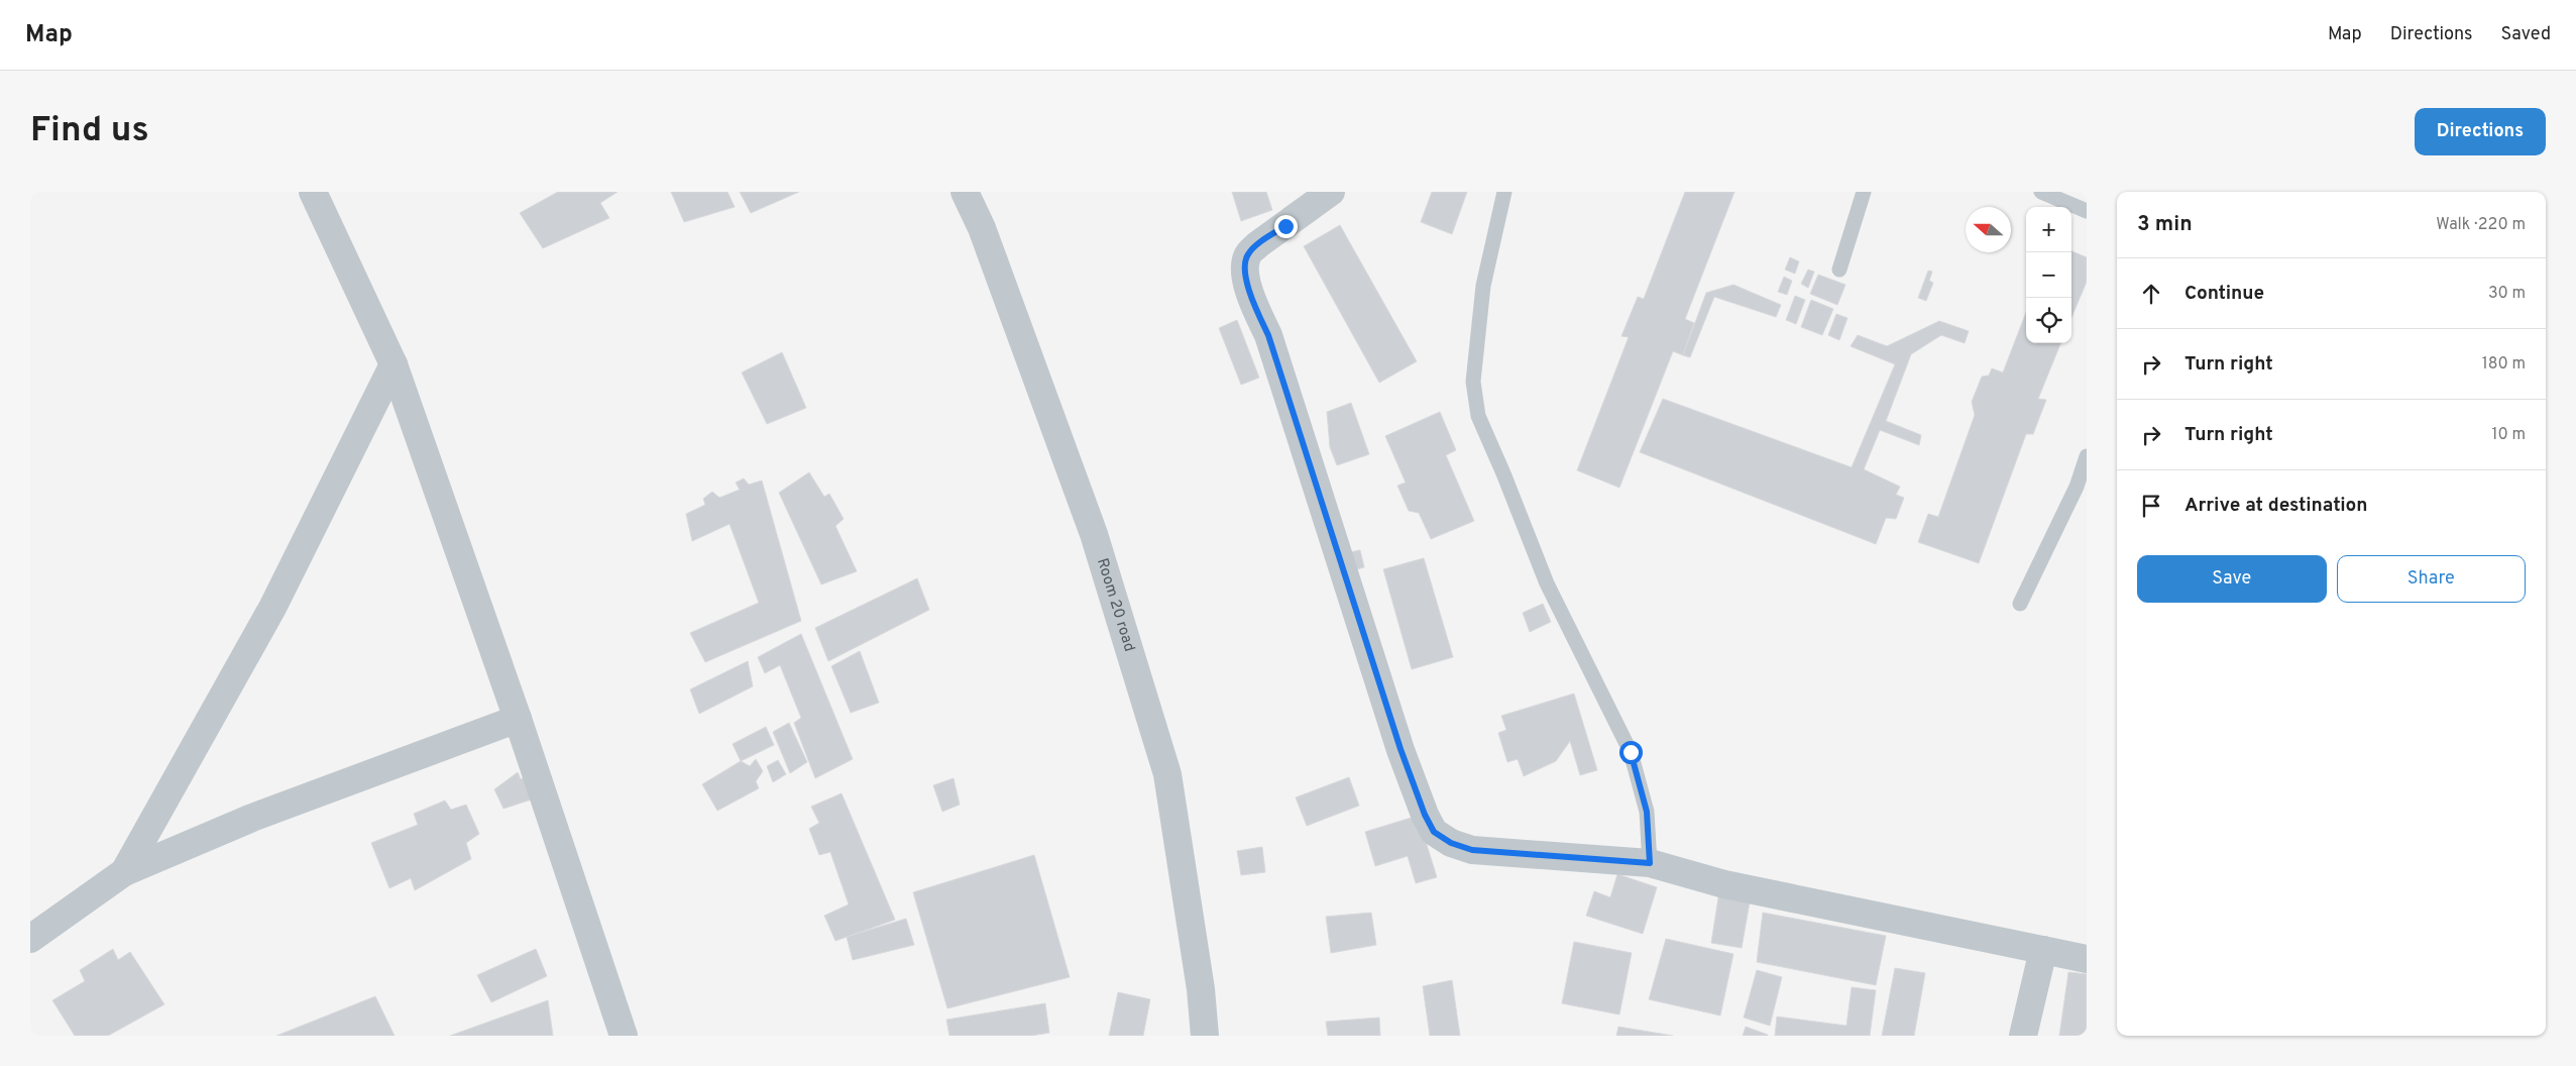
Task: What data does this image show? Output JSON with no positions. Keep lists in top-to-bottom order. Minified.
{"streets":{"street":["Room 20 road"]},"north":"left","page":{"header":"Map","nav":["Map","Directions","Saved"],"buttons":["Directions",["Save","Share"]],"title":"Find us","heading":["3 min","Walk · 220 m"],"map_buttons":["+","−"],"list":[["Continue","30 m"],["Turn right","180 m"],["Turn right","10 m"],"Arrive at destination"]}}
